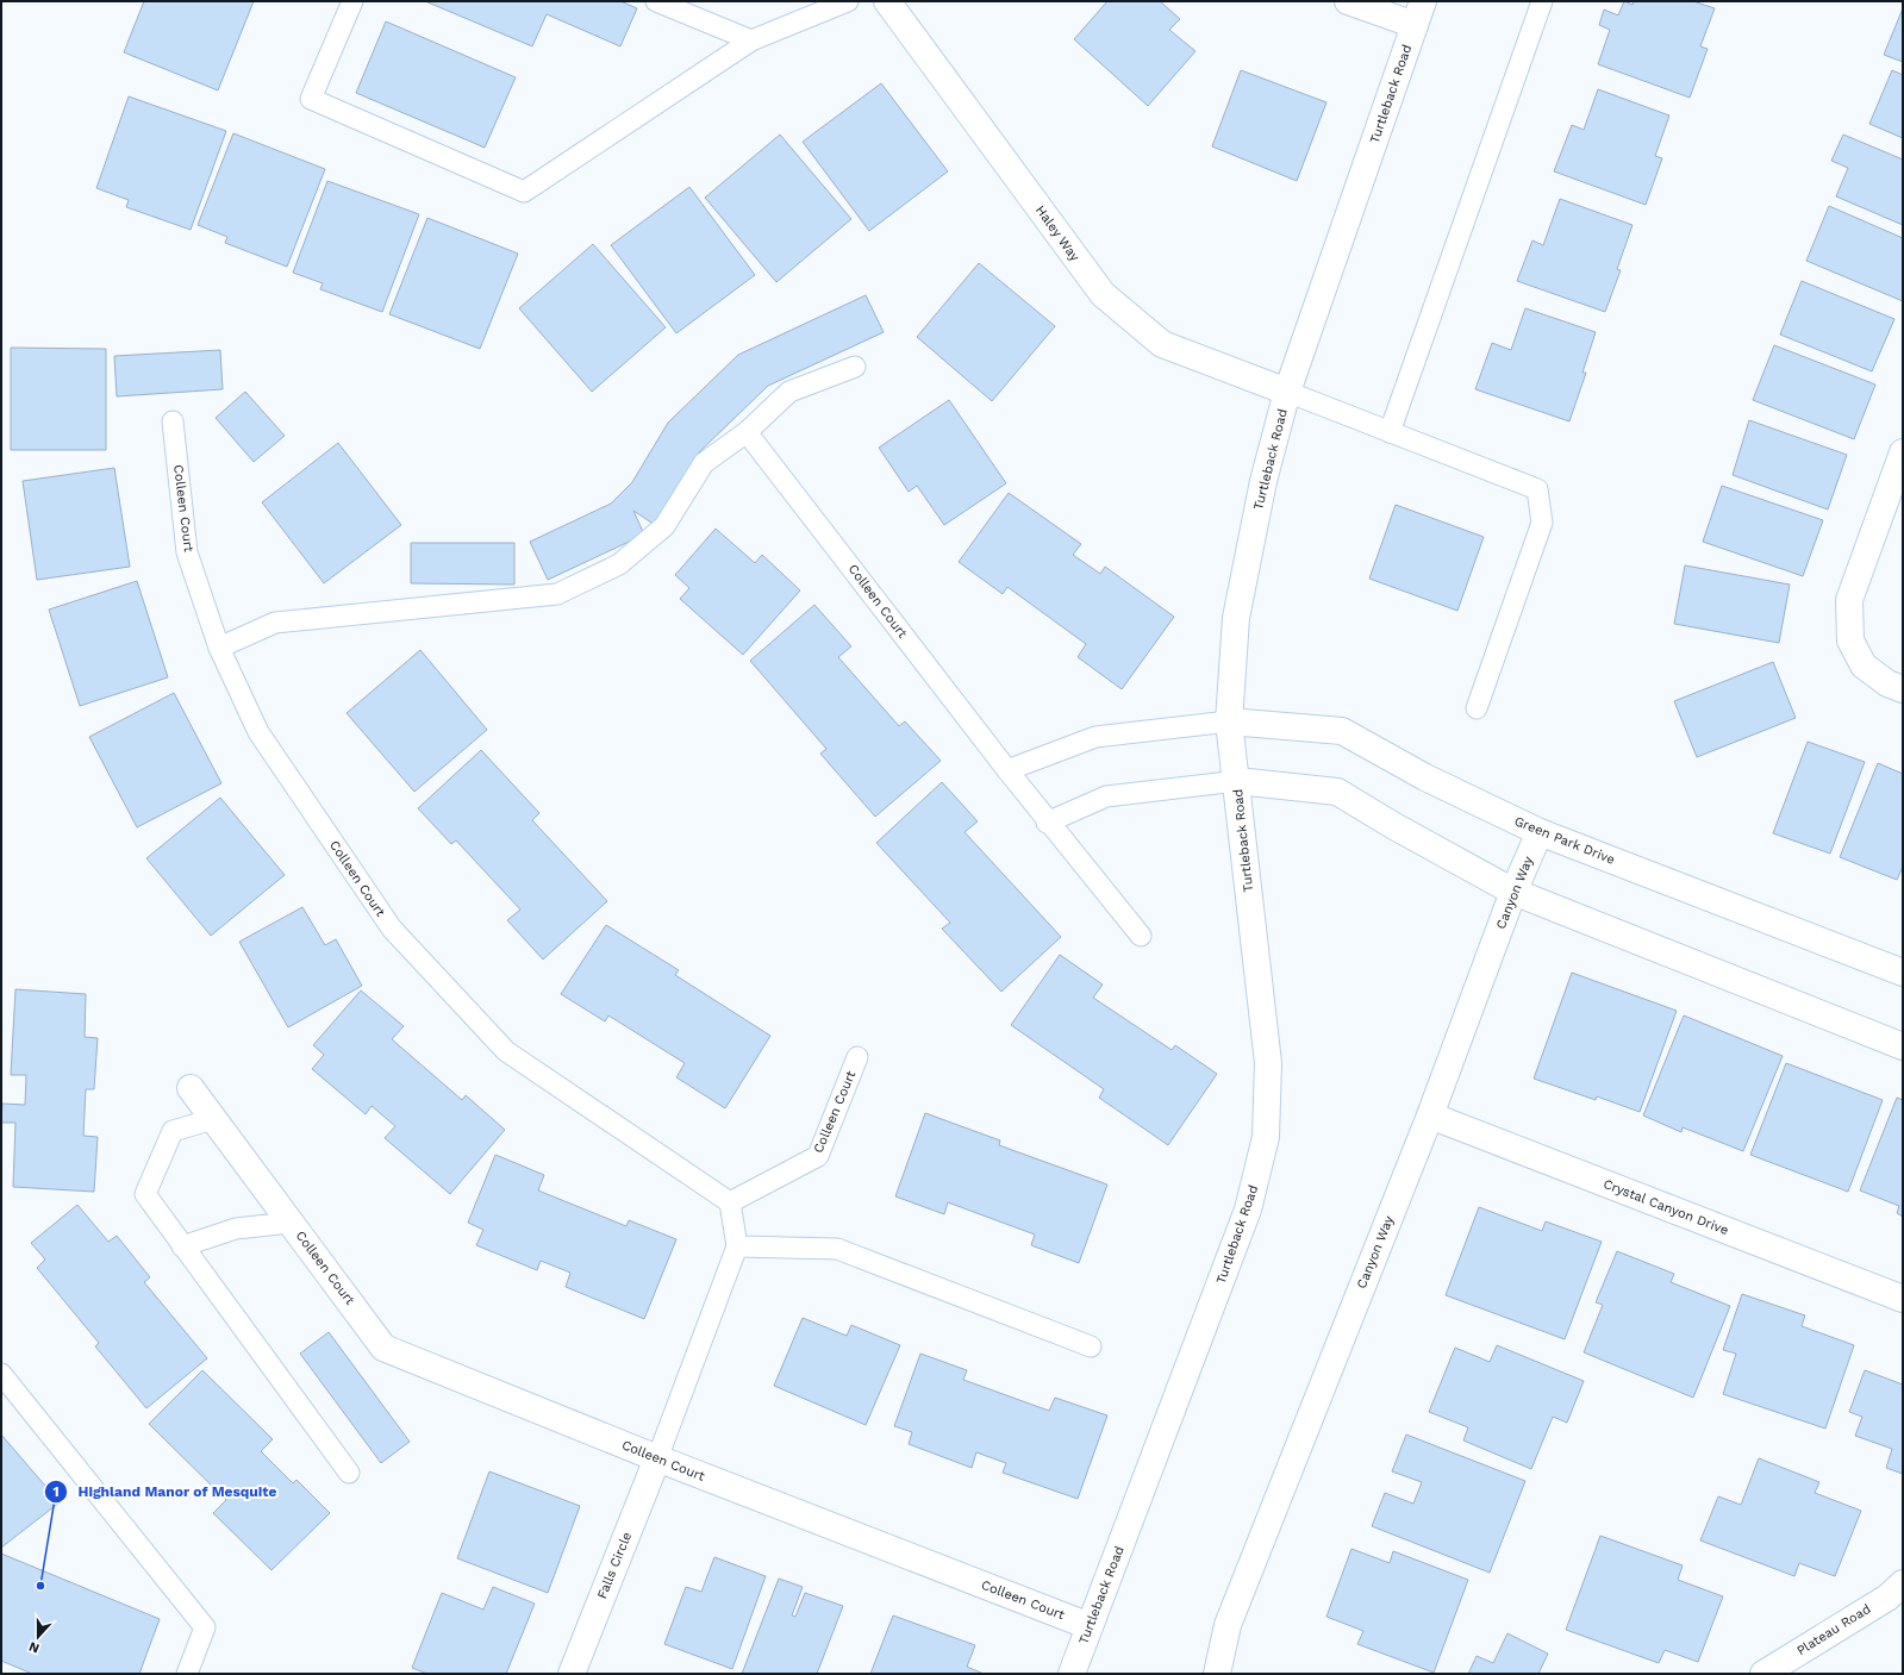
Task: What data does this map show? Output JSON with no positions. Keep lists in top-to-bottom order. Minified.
{"streets":{"street":["Turtleback Road","Haley Way","Colleen Court","Green Park Drive","Canyon Way","Crystal Canyon Drive","Falls Circle","Plateau Road"]},"crossings":[["Turtleback Road","Haley Way"],["Turtleback Road","Colleen Court"],["Turtleback Road","Green Park Drive"],["Colleen Court","Falls Circle"],["Green Park Drive","Canyon Way"],["Canyon Way","Crystal Canyon Drive"]],"places":["Highland Manor of Mesquite"],"north":"bottom"}
